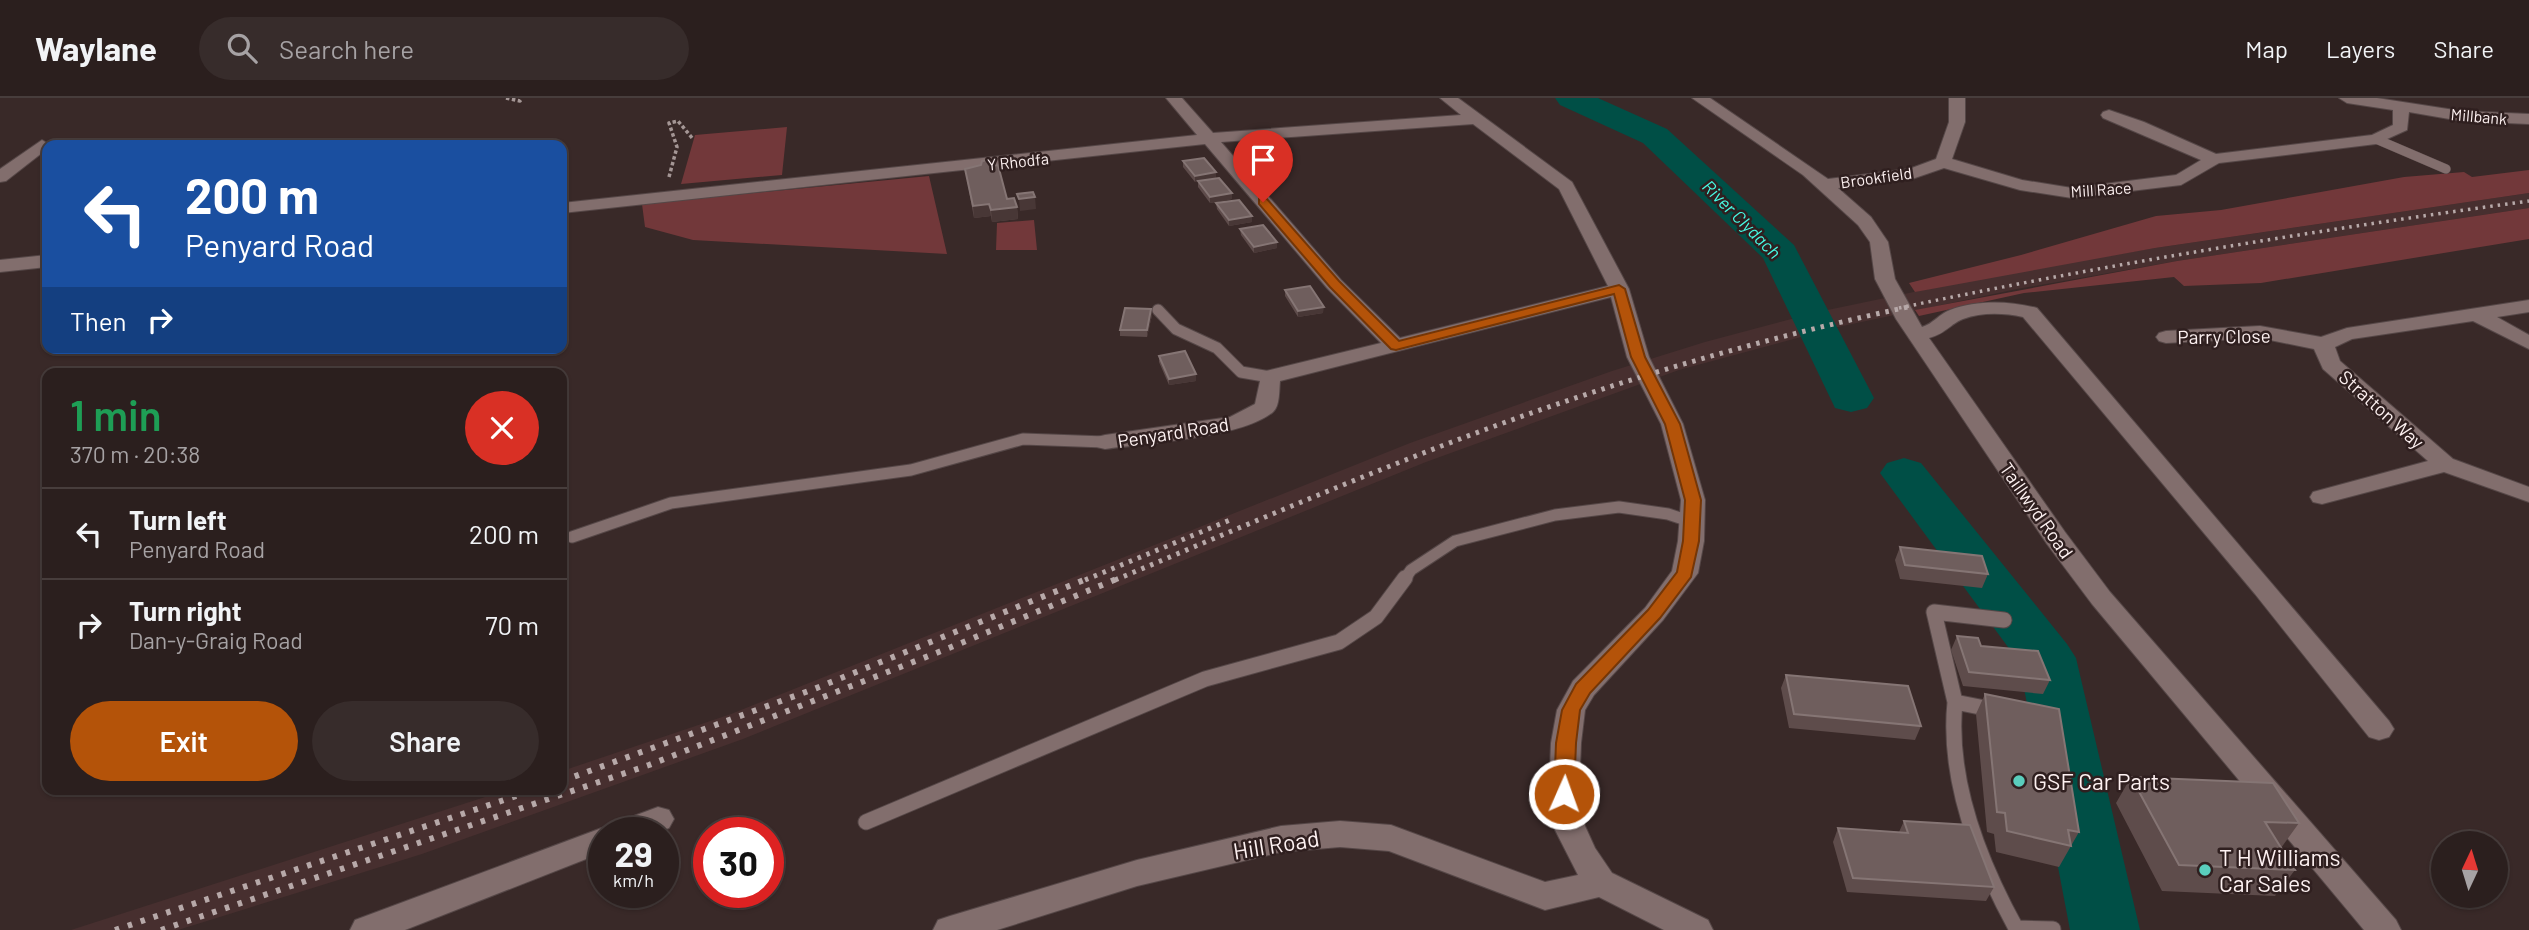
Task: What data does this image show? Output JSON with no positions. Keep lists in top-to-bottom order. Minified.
{"streets":{"street":["Millbank","Y Rhodfa","Brookfield","Mill Race","Parry Close","Stratton Way","Penyard Road","Taillwyd Road","Hill Road"]},"crossings":[["Brookfield","Mill Race"],["Brookfield","Taillwyd Road"],["Parry Close","Stratton Way"]],"water":["River Clydach"],"places":["GSF Car Parts","T H Williams Car Sales"],"north":"top","page":{"header":"Waylane","search":"Search here","nav":["Map","Layers","Share"],"turn":["200 m","Penyard Road"],"then":"Then","heading":["1 min","370 m · 20:38"],"list":[{"name":"Turn left","note":"Penyard Road","value":"200 m"},{"name":"Turn right","note":"Dan-y-Graig Road","value":"70 m"}],"buttons":["Exit","Share"],"speed":"29 km/h","limit":"30"}}
